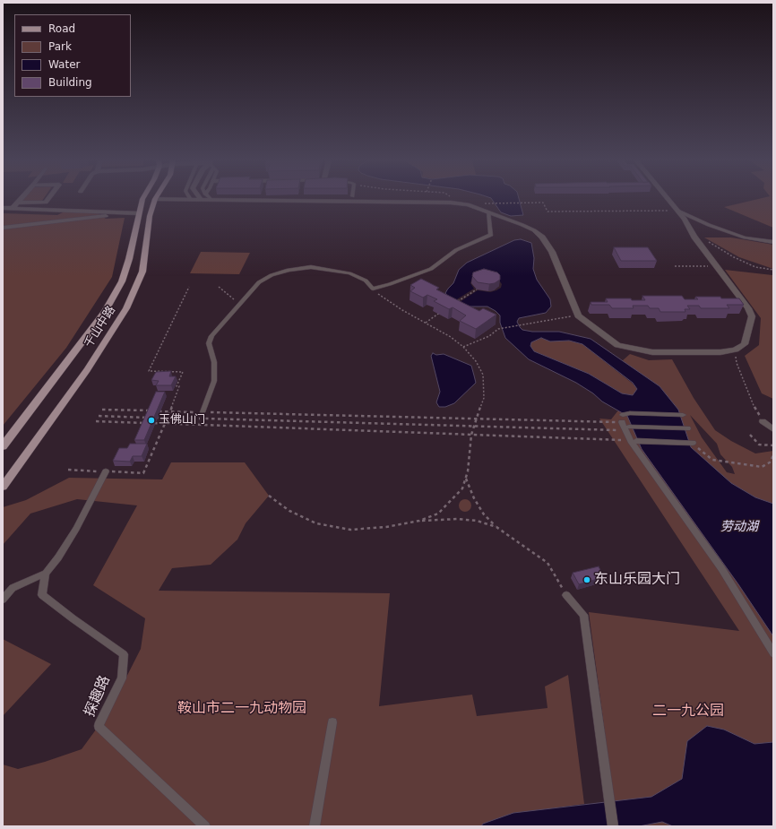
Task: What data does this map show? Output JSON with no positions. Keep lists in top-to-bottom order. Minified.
{"streets":{"main road":["千山中路"],"lane":["探趣路"]},"water":["劳动湖"],"parks":["鞍山市二一九动物园","二一九公园"],"places":["玉佛山门","东山乐园大门"],"legend":["Road","Park","Water","Building"]}
